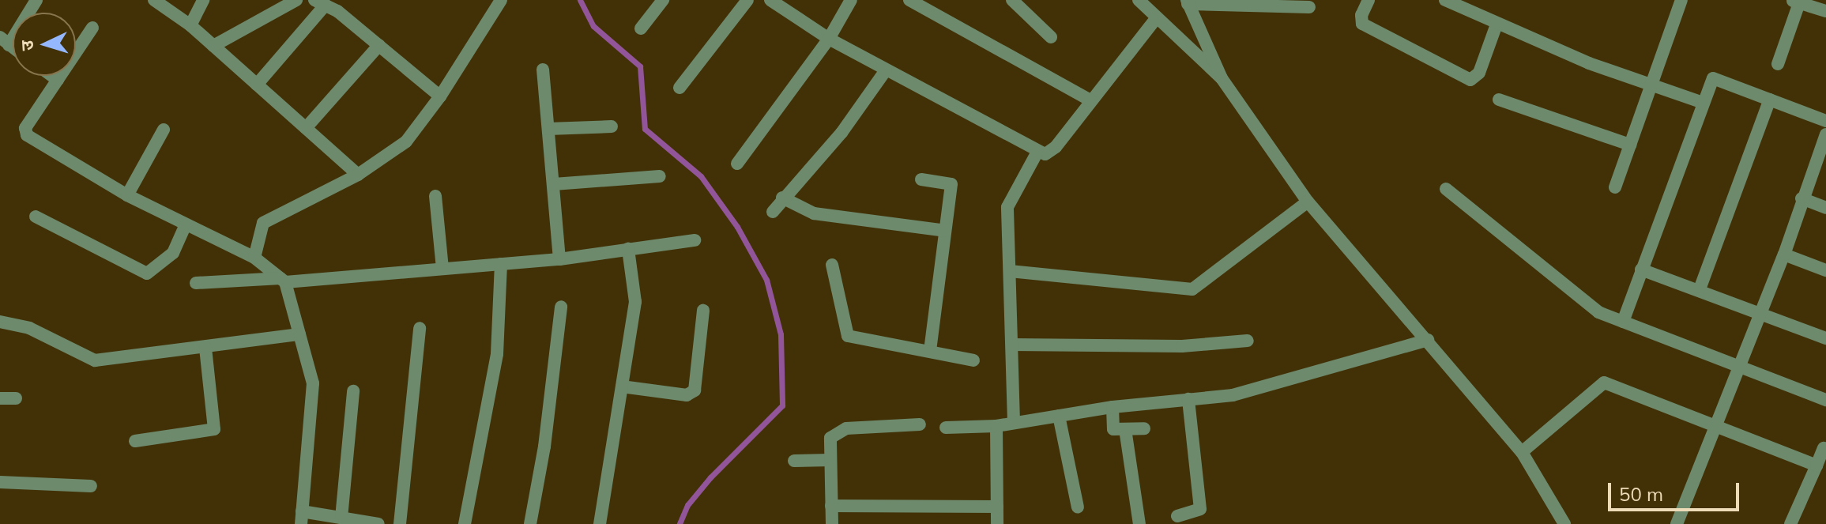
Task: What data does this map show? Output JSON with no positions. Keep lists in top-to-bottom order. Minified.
{"scale_bar":"50 m","north":"left"}
